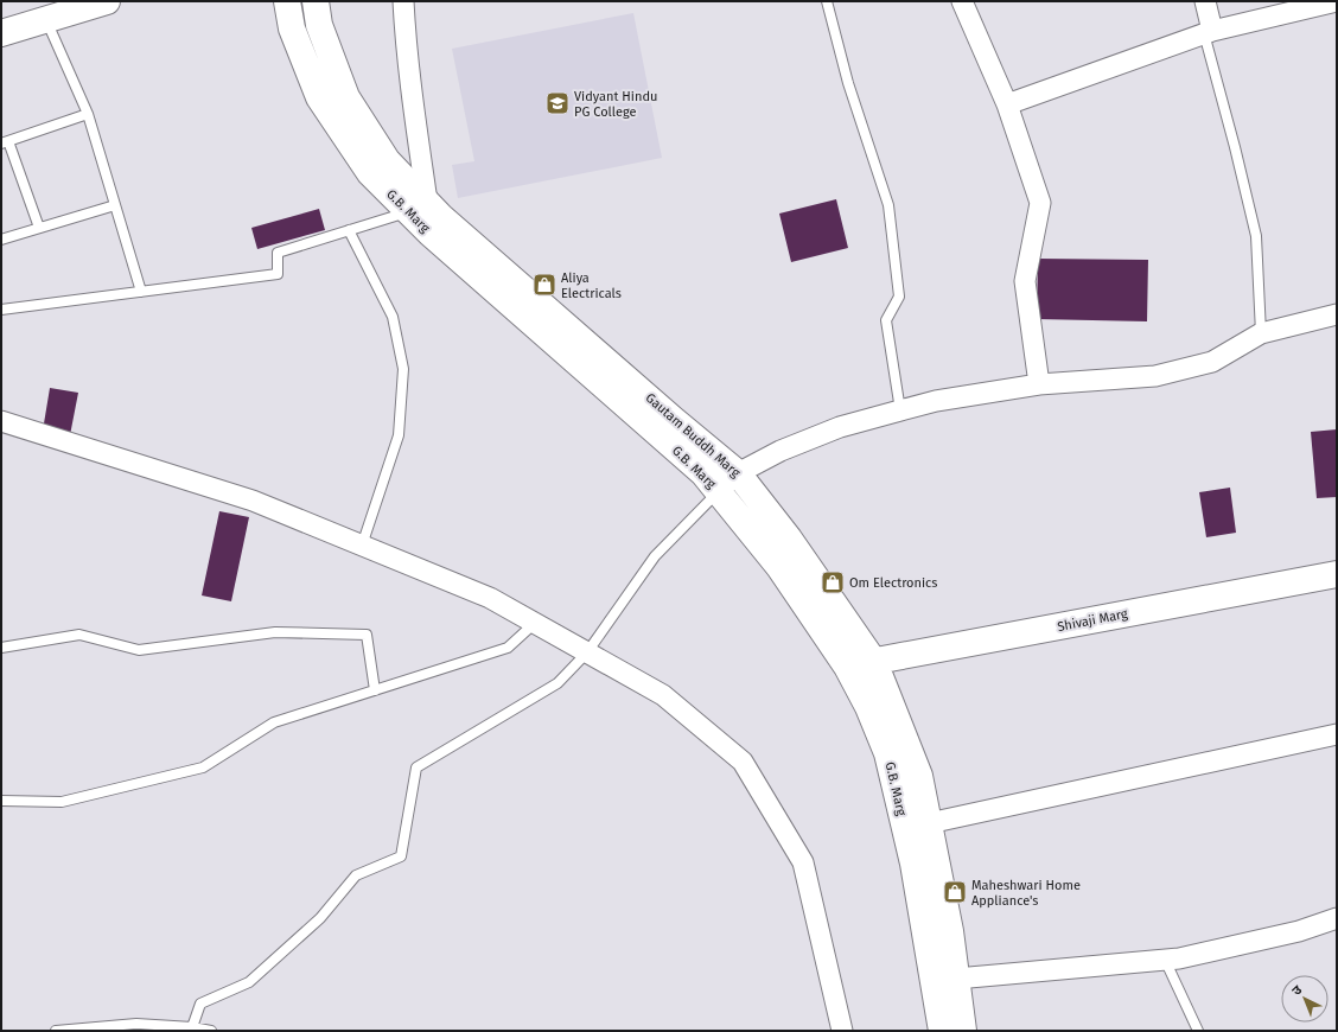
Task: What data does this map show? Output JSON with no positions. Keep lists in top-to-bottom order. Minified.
{"streets":{"street":["G.B. Marg","Gautam Buddh Marg","Shivaji Marg"]},"crossings":[["G.B. Marg","Gautam Buddh Marg"],["G.B. Marg","Shivaji Marg"],["Gautam Buddh Marg","Shivaji Marg"]],"places":{"school or university":["Vidyant Hindu PG College"],"shop":["Aliya Electricals","Om Electronics","Maheshwari Home Appliance's"]},"north":"top left"}
